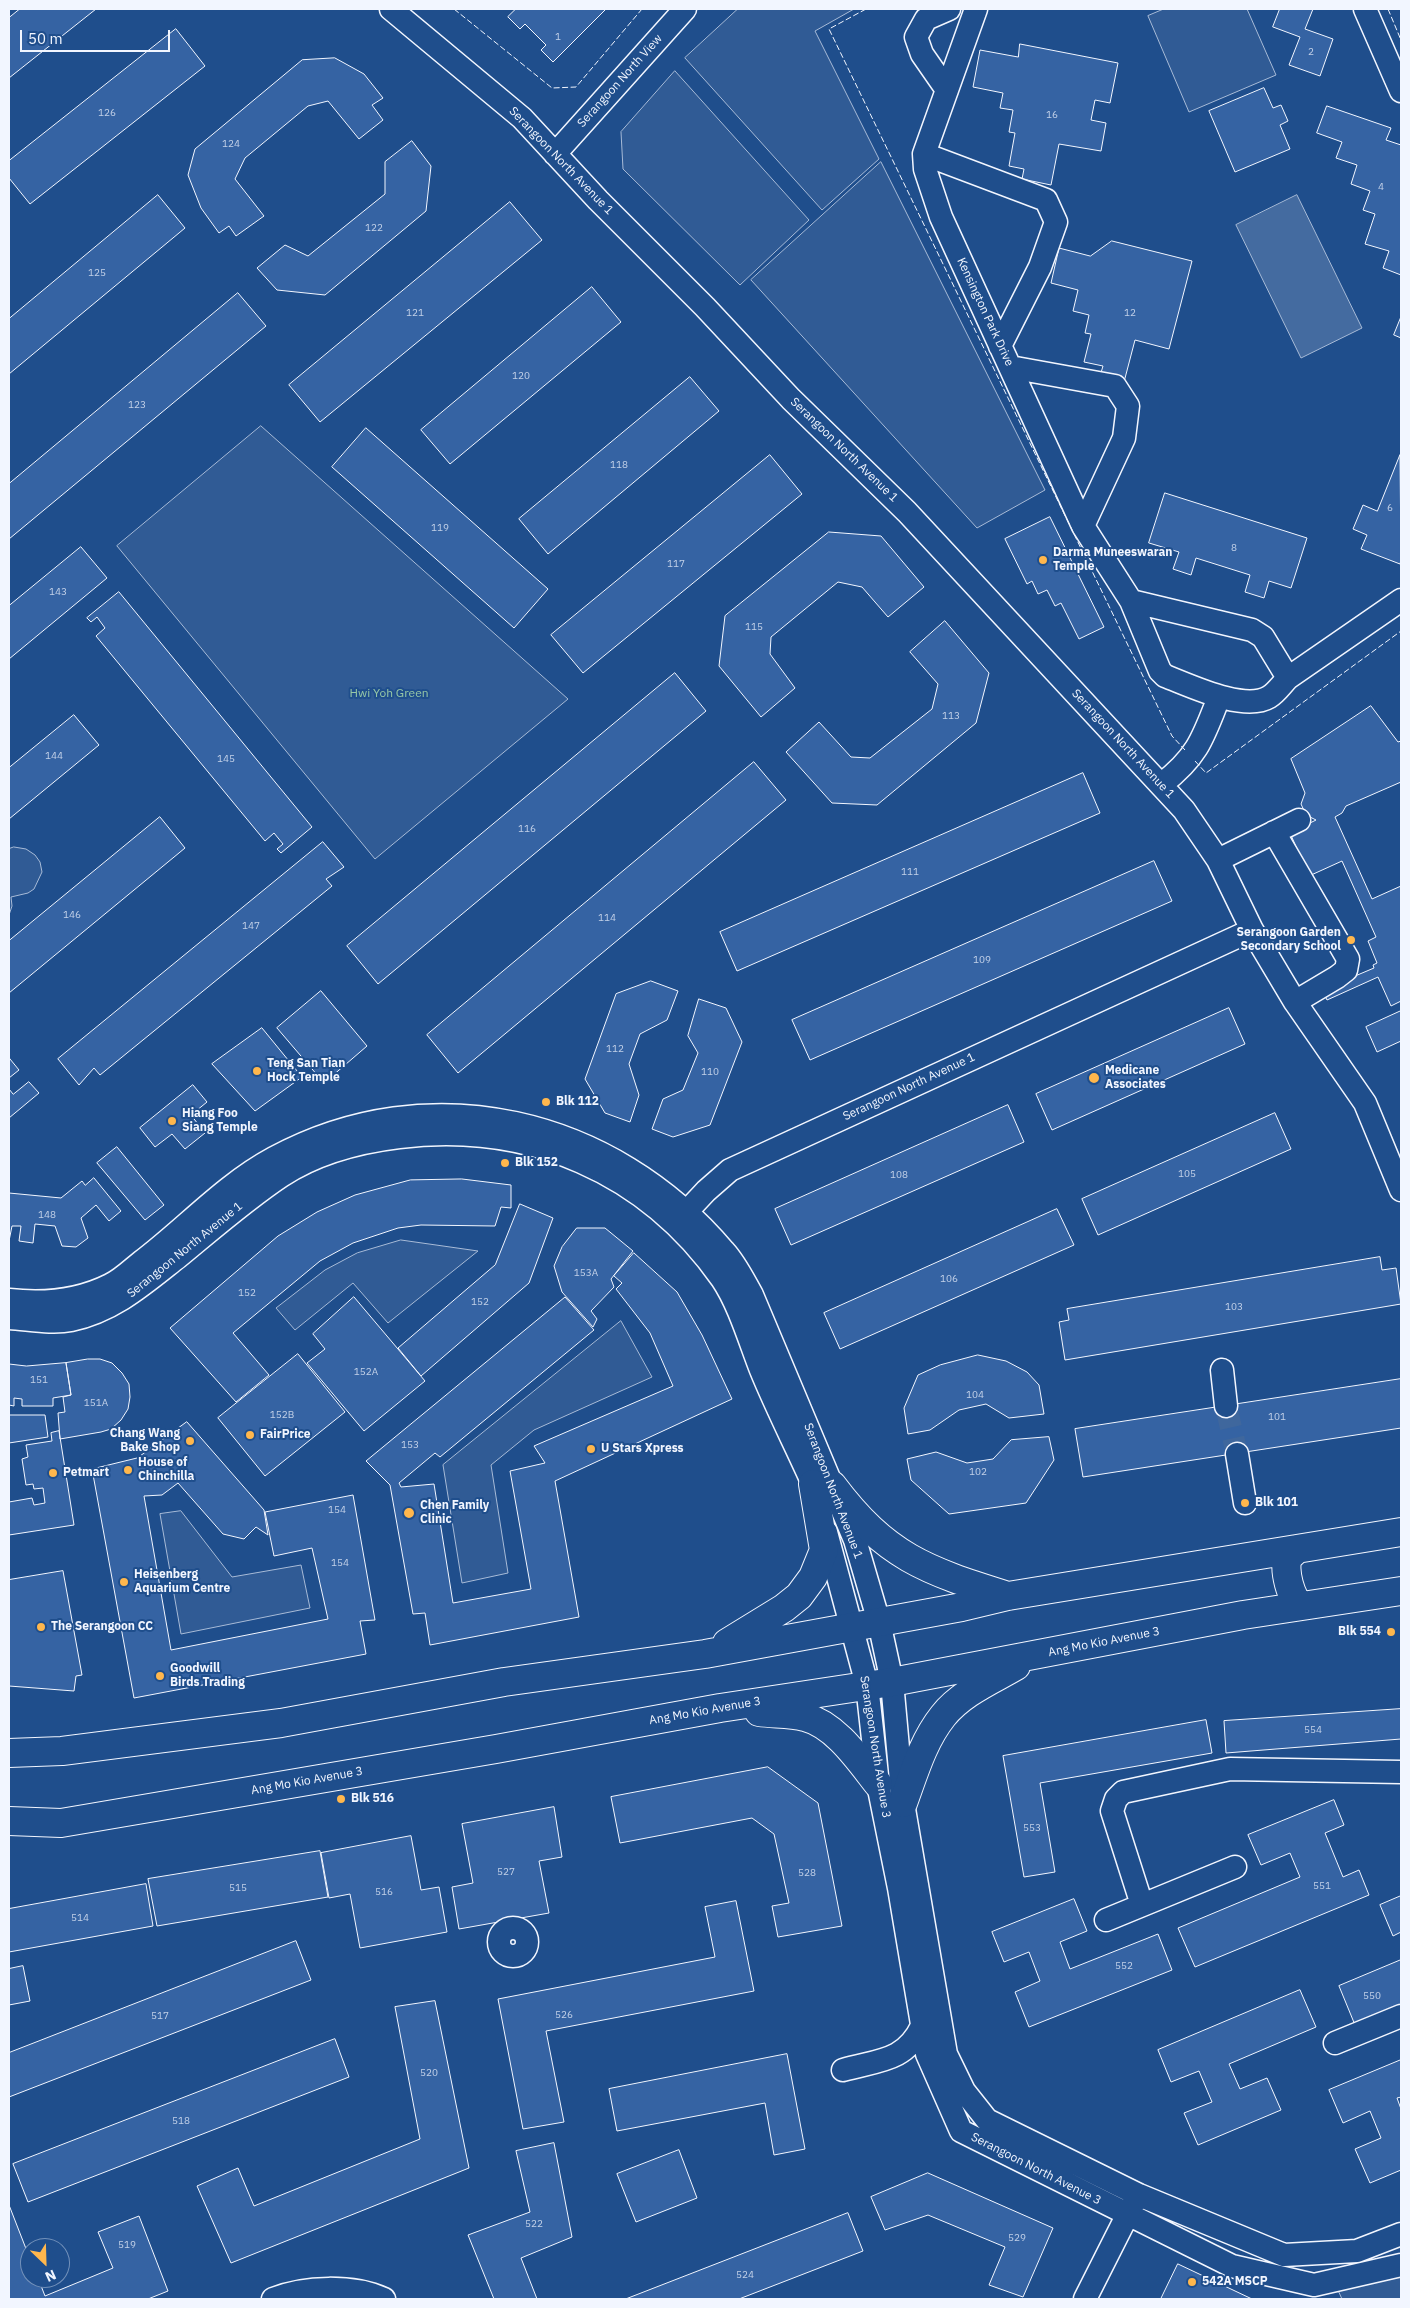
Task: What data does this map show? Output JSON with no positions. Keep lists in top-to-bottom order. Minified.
{"streets":{"highway":["Ang Mo Kio Avenue 3"],"street":["Serangoon North View","Serangoon North Avenue 1","Kensington Park Drive","Serangoon North Avenue 3"]},"crossings":[["Serangoon North View","Serangoon North Avenue 1"],["Serangoon North Avenue 1","Serangoon North Avenue 3"],["Ang Mo Kio Avenue 3","Serangoon North Avenue 3"]],"parks":["Hwi Yoh Green"],"places":["Darma Muneeswaran Temple","Serangoon Garden Secondary School","Teng San Tian Hock Temple","Medicane Associates","Blk 112","Hiang Foo Siang Temple","Blk 152","FairPrice","Chang Wang Bake Shop","U Stars Xpress","House of Chinchilla","Petmart","Blk 101","Chen Family Clinic","Heisenberg Aquarium Centre","The Serangoon CC","Blk 554","Goodwill Birds Trading","Blk 516","542A MSCP"],"house_numbers":["1","2","126","16","124","4","122","125","121","12","120","123","118","6","119","8","117","143","115","113","144","145","116","111","146","114","147","109","112","110","105","108","148","153A","106","152","152","103","152A","151","104","151A","152B","101","153","102","154","154","554","553","527","528","551","515","516","514","552","550","526","517","520","518","522","529","519","524"],"scale_bar":"50 m","north":"bottom right"}
